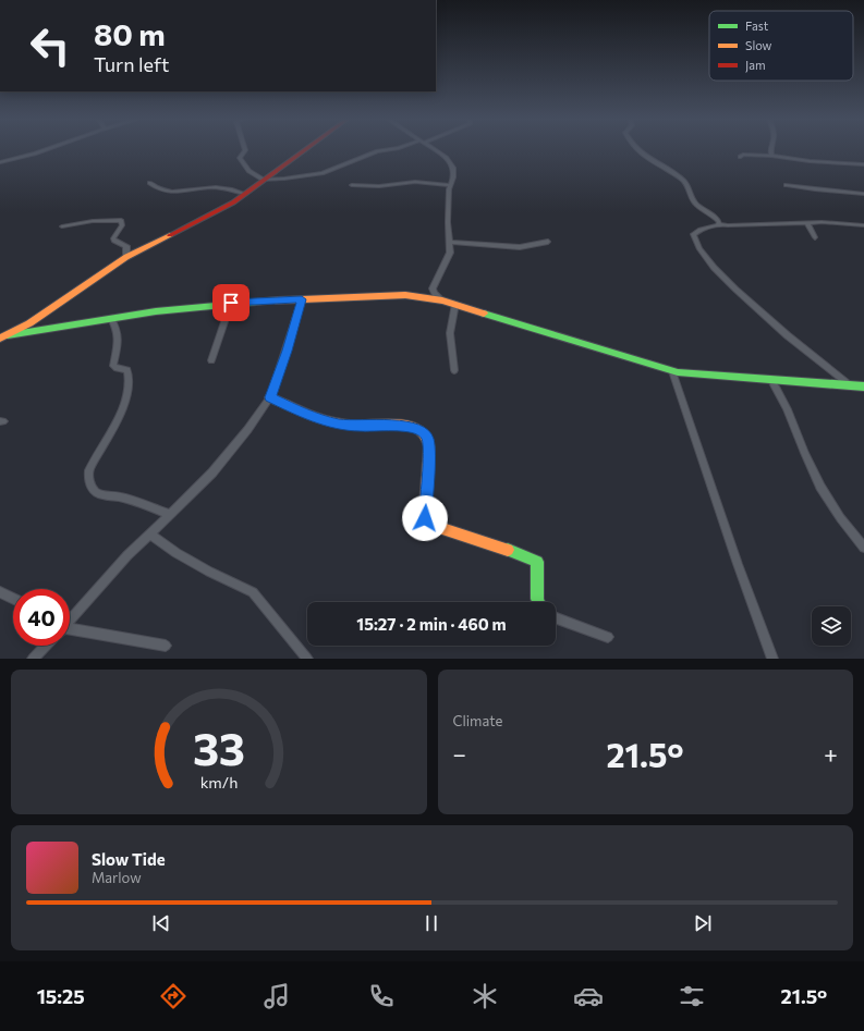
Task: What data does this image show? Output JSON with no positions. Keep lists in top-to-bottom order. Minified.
{"legend":["Fast","Slow","Jam"],"page":{"turn":["80 m","Turn left"],"limit":"40","trip":"15:27 · 2 min · 460 m","tile":"Climate","heat":["−","21.5°","+"],"song":["Slow Tide","Marlow"],"tabs":["15:25","21.5°"],"gauge":["33","km/h"]}}
